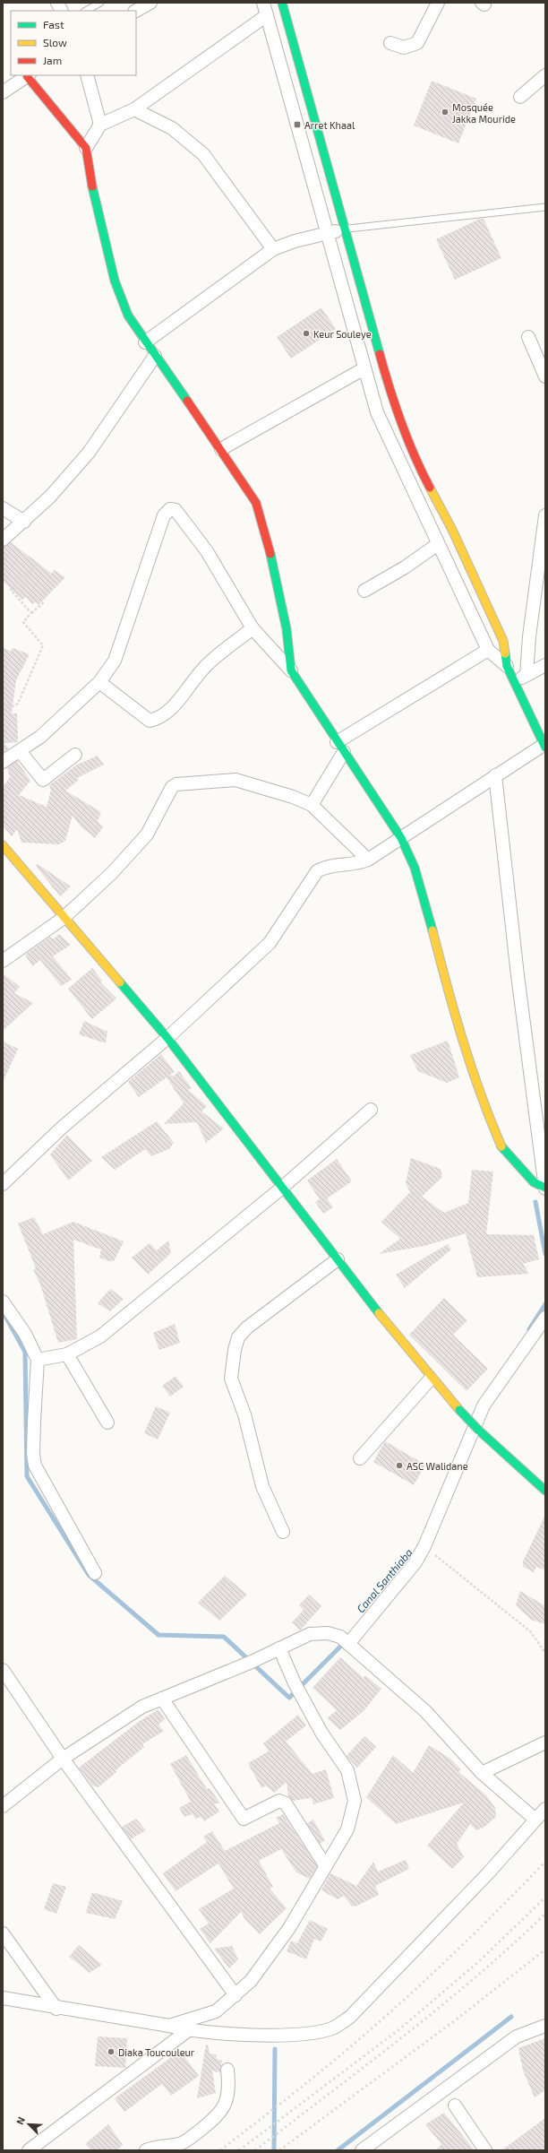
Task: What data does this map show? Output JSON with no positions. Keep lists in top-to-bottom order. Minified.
{"water":["Canal Santhiaba"],"places":{"other":["Mosquée Jakka Mouride","Keur Souleye","ASC Walidane","Diaka Toucouleur"],"transit":["Arret Khaal"]},"legend":["Fast","Slow","Jam"],"north":"top left"}
